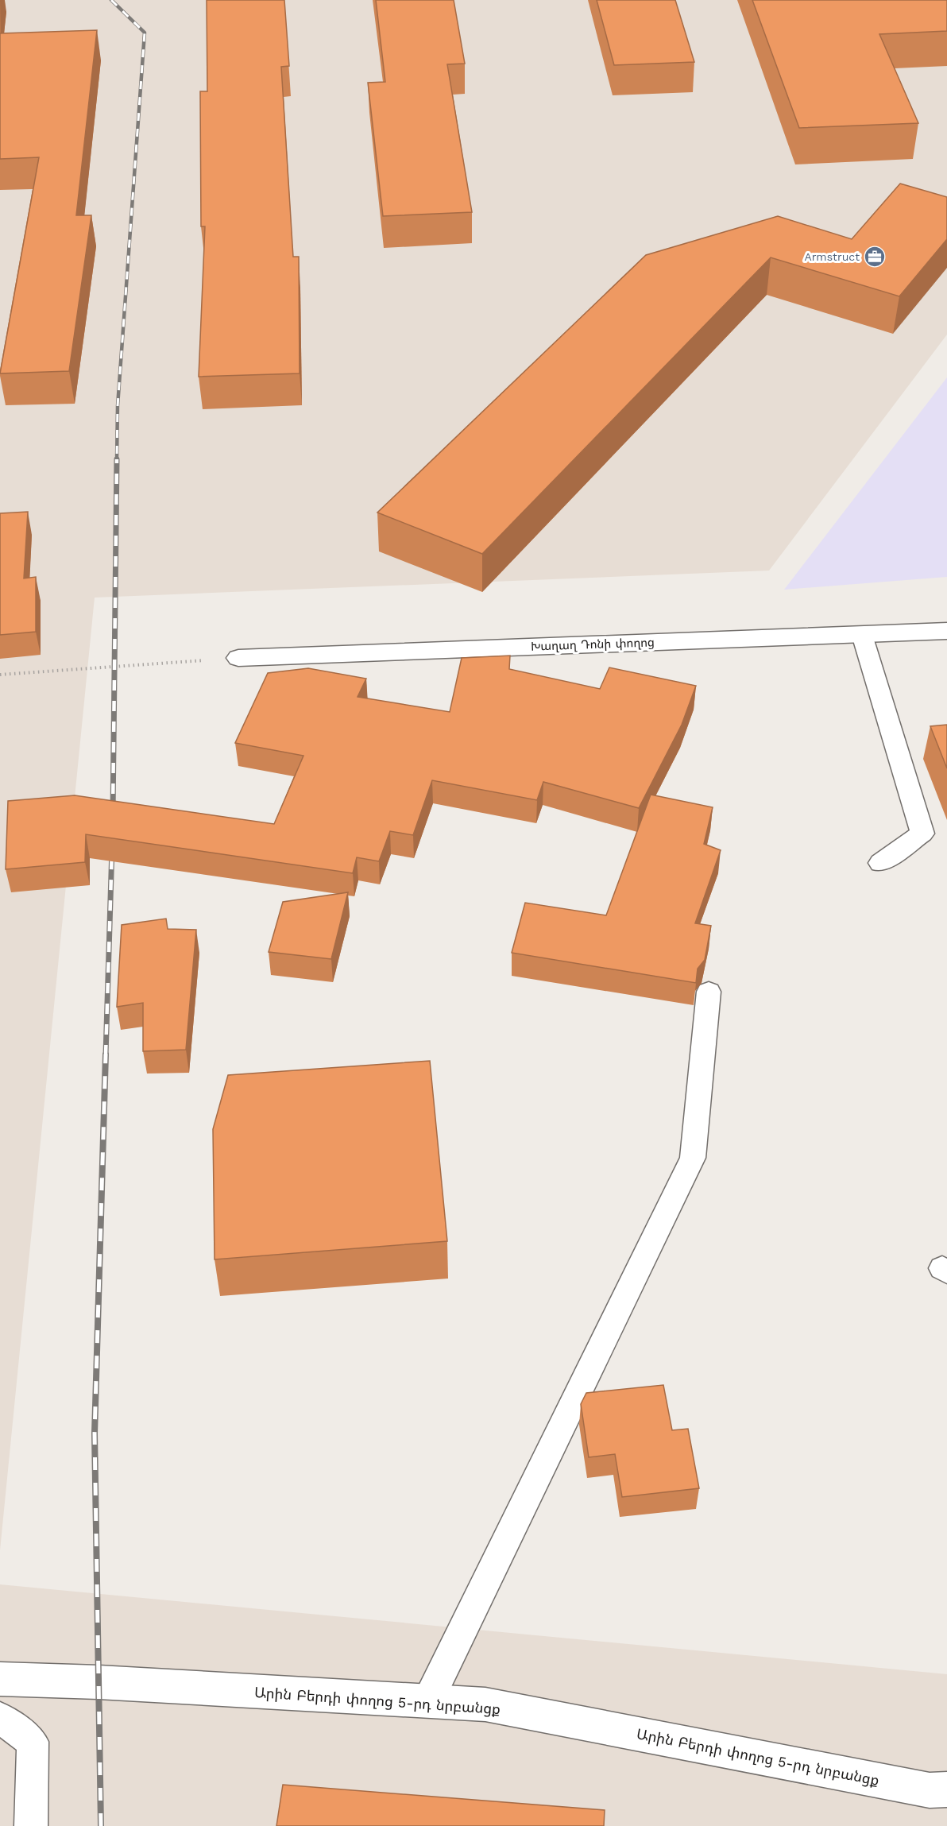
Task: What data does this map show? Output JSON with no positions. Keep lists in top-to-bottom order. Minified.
{"streets":{"street":["Խաղաղ Դոնի փողոց","Արին Բերդի փողոց 5-րդ նրբանցք"]},"places":{"office":["Armstruct"]}}
